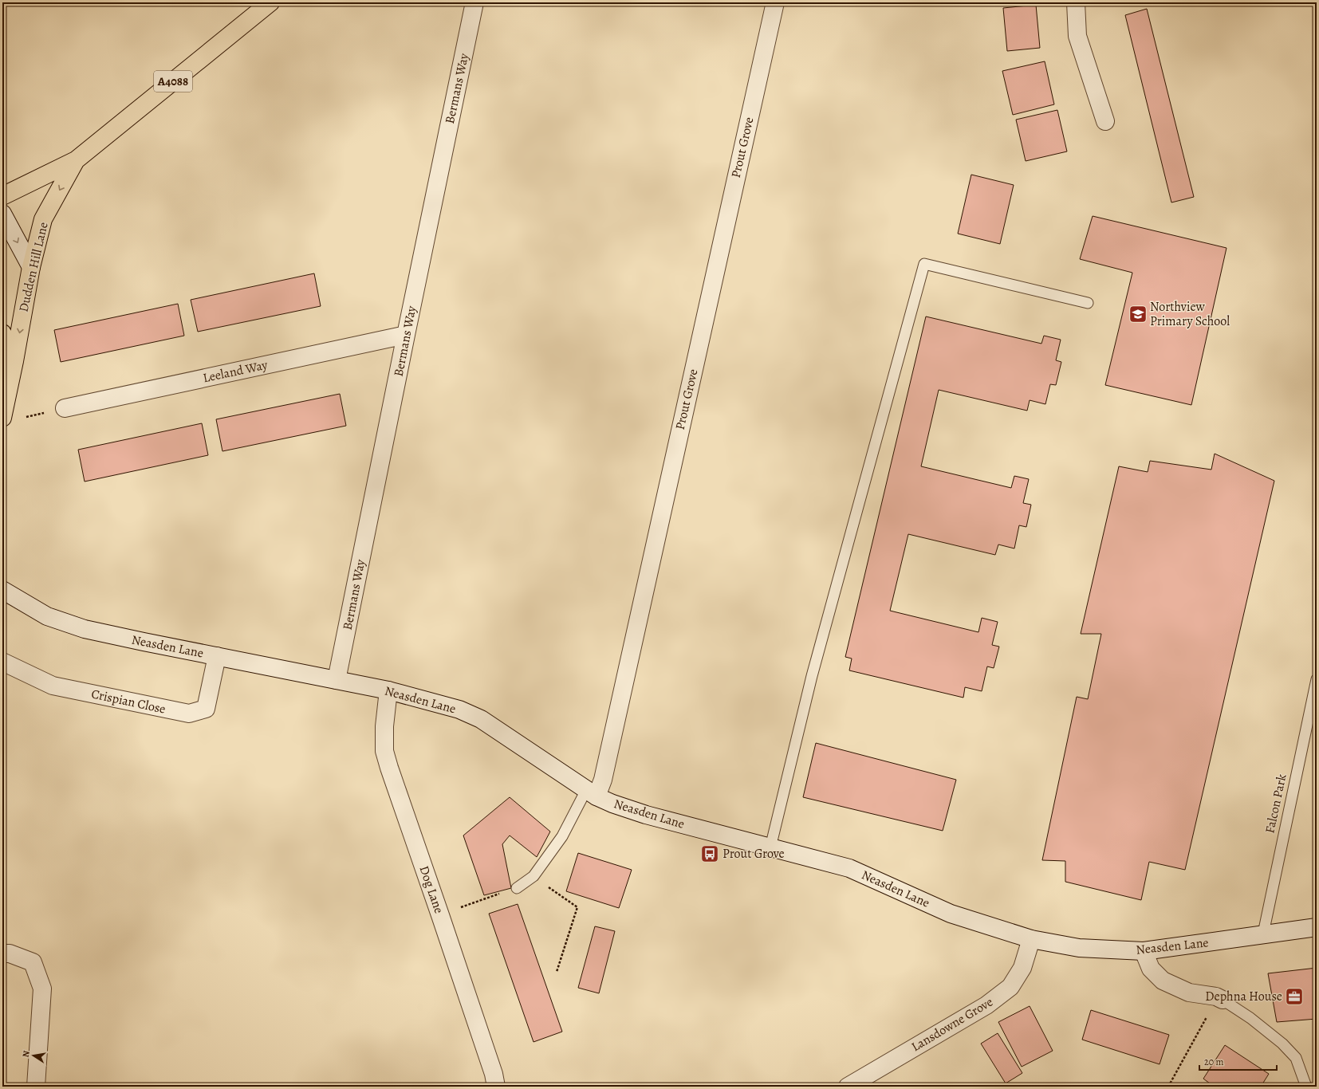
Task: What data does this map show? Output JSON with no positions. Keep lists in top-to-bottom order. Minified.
{"streets":{"main road":["A4088","Dudden Hill Lane"],"street":["Bermans Way","Prout Grove","Leeland Way","Neasden Lane","Crispian Close","Dog Lane","Lansdowne Grove"],"lane":["Falcon Park"]},"crossings":[["A4088","Dudden Hill Lane"],["Bermans Way","Leeland Way"],["Bermans Way","Neasden Lane"],["Prout Grove","Neasden Lane"],["Neasden Lane","Crispian Close"],["Neasden Lane","Falcon Park"],["Neasden Lane","Dog Lane"],["Neasden Lane","Lansdowne Grove"]],"one_way":["Dudden Hill Lane"],"places":{"school or university":["Northview Primary School"],"bus stop":["Prout Grove"],"office":["Dephna House"]},"scale_bar":"20 m","north":"left"}
